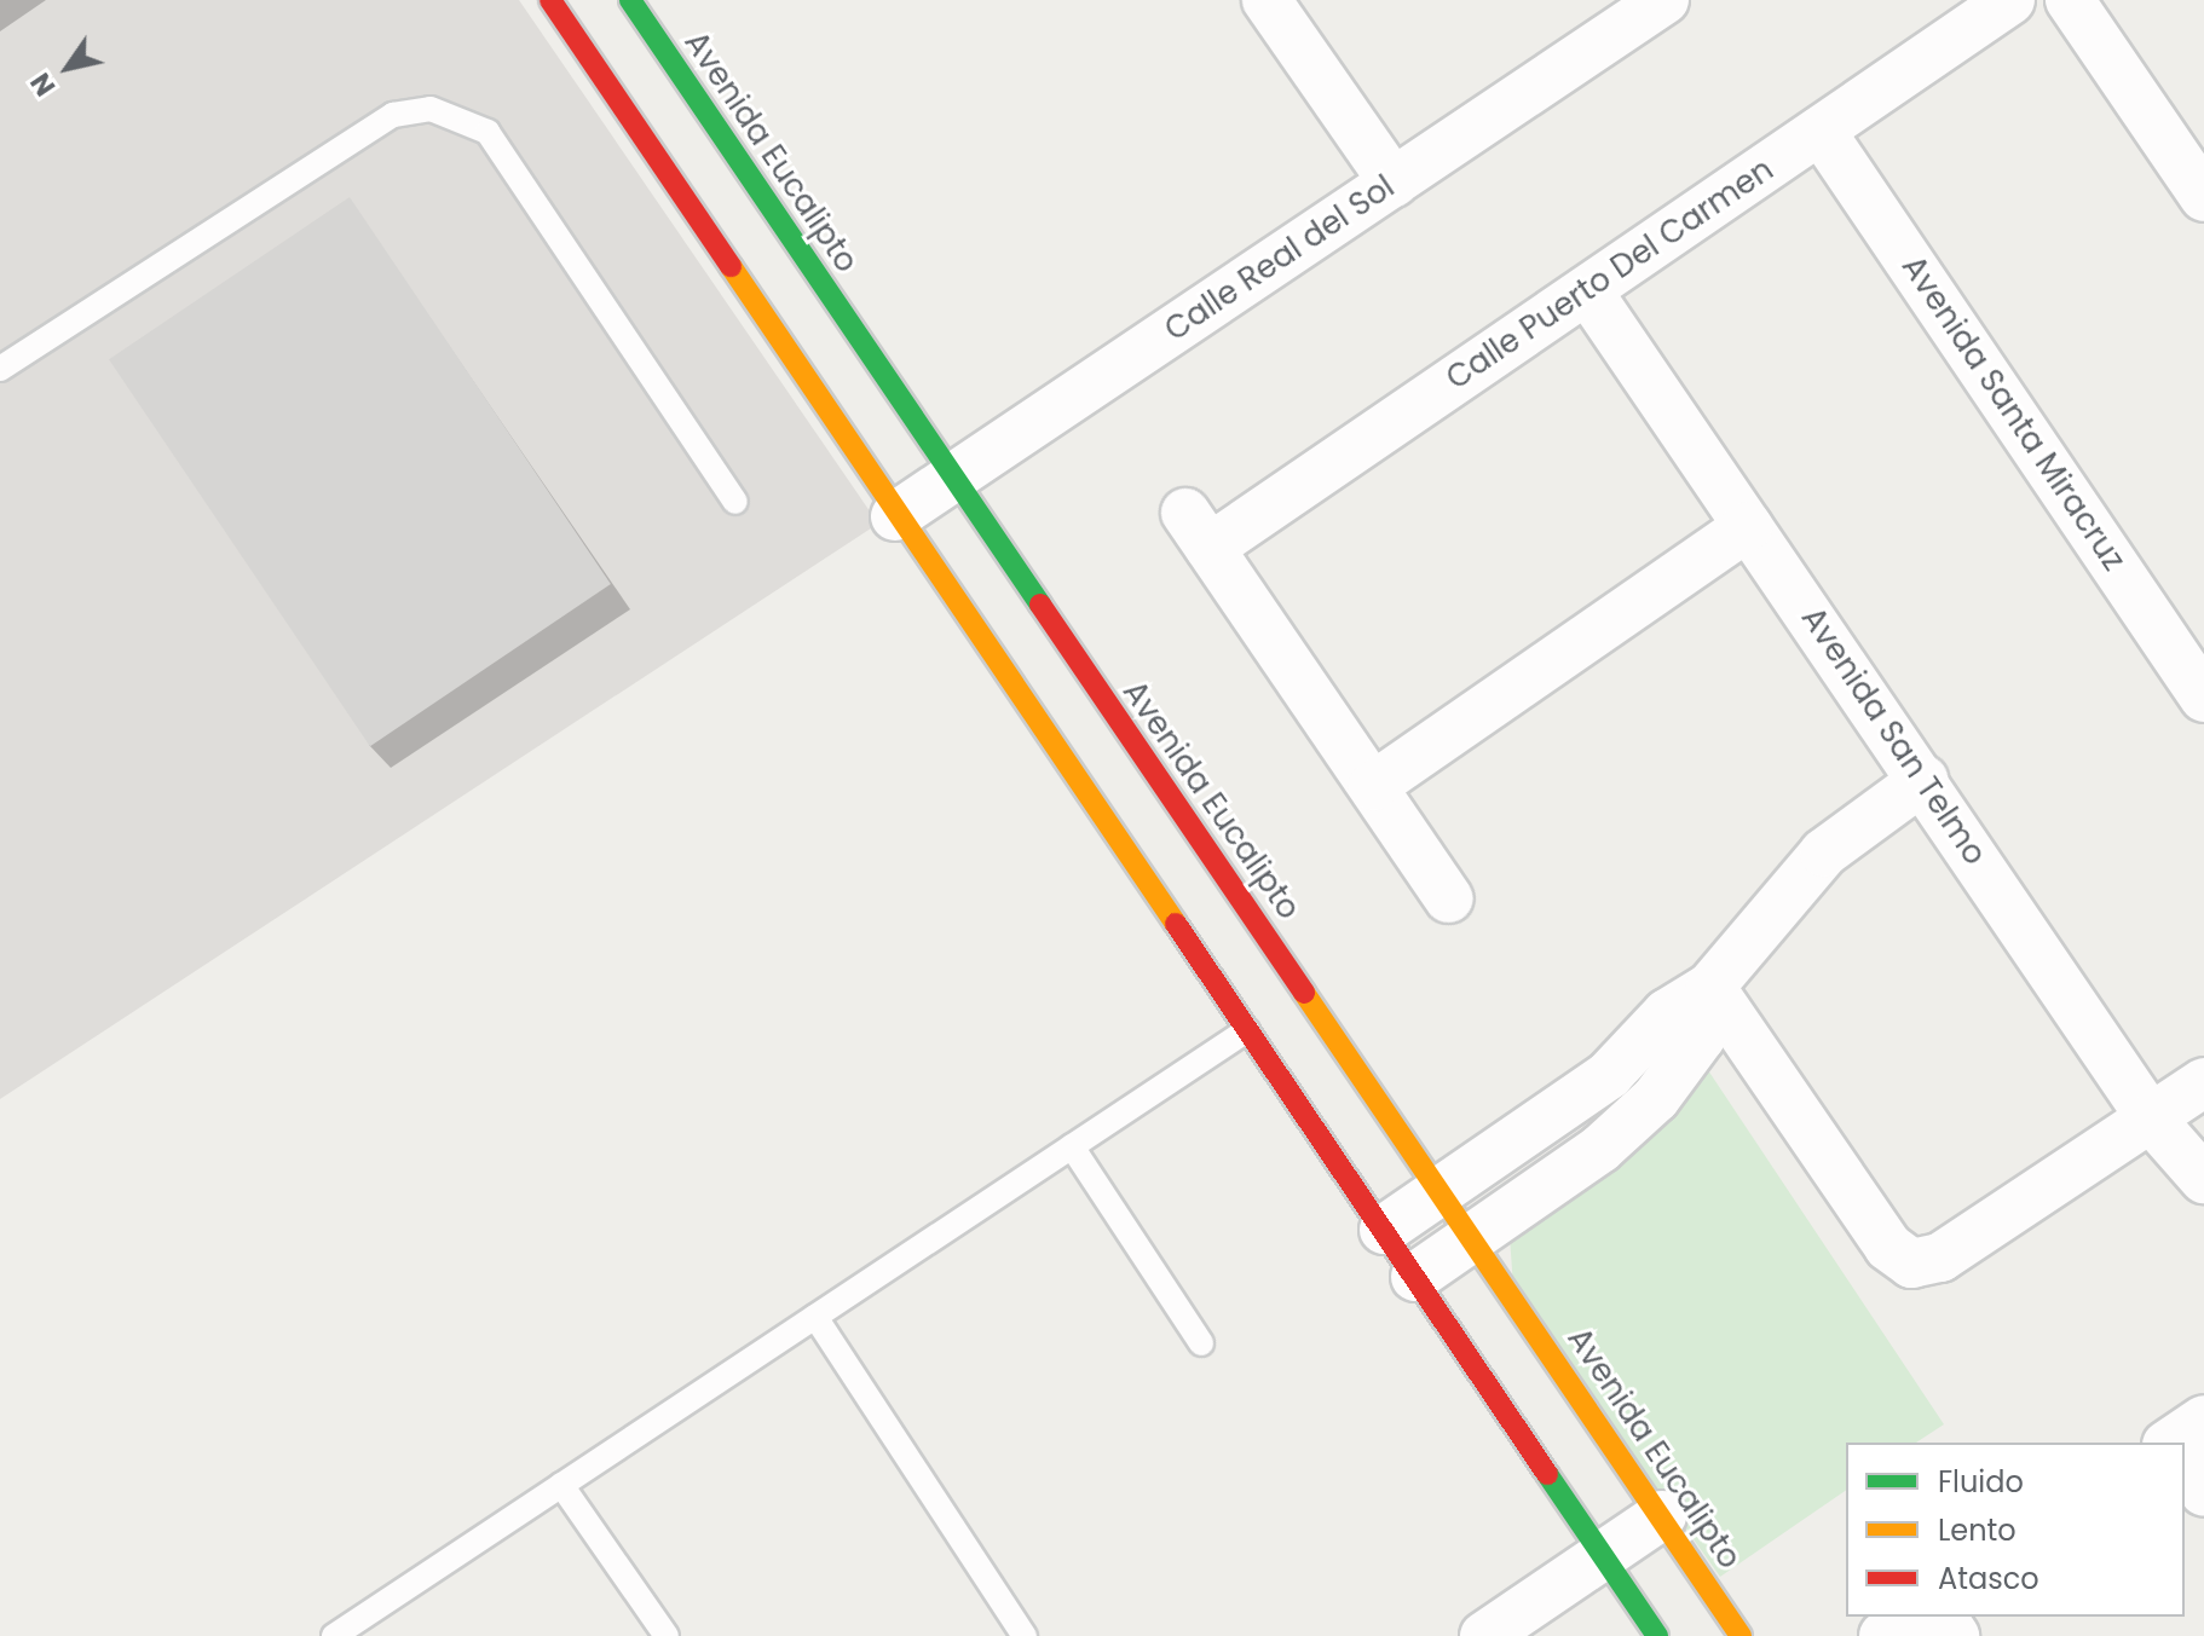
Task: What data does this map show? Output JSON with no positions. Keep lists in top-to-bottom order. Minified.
{"streets":{"street":["Avenida Eucalipto","Calle Real del Sol","Calle Puerto Del Carmen","Avenida Santa Miracruz","Avenida San Telmo"]},"crossings":[["Avenida Eucalipto","Calle Real del Sol"],["Calle Puerto Del Carmen","Avenida Santa Miracruz"],["Calle Puerto Del Carmen","Avenida San Telmo"]],"legend":["Fluido","Lento","Atasco"],"north":"bottom left"}
